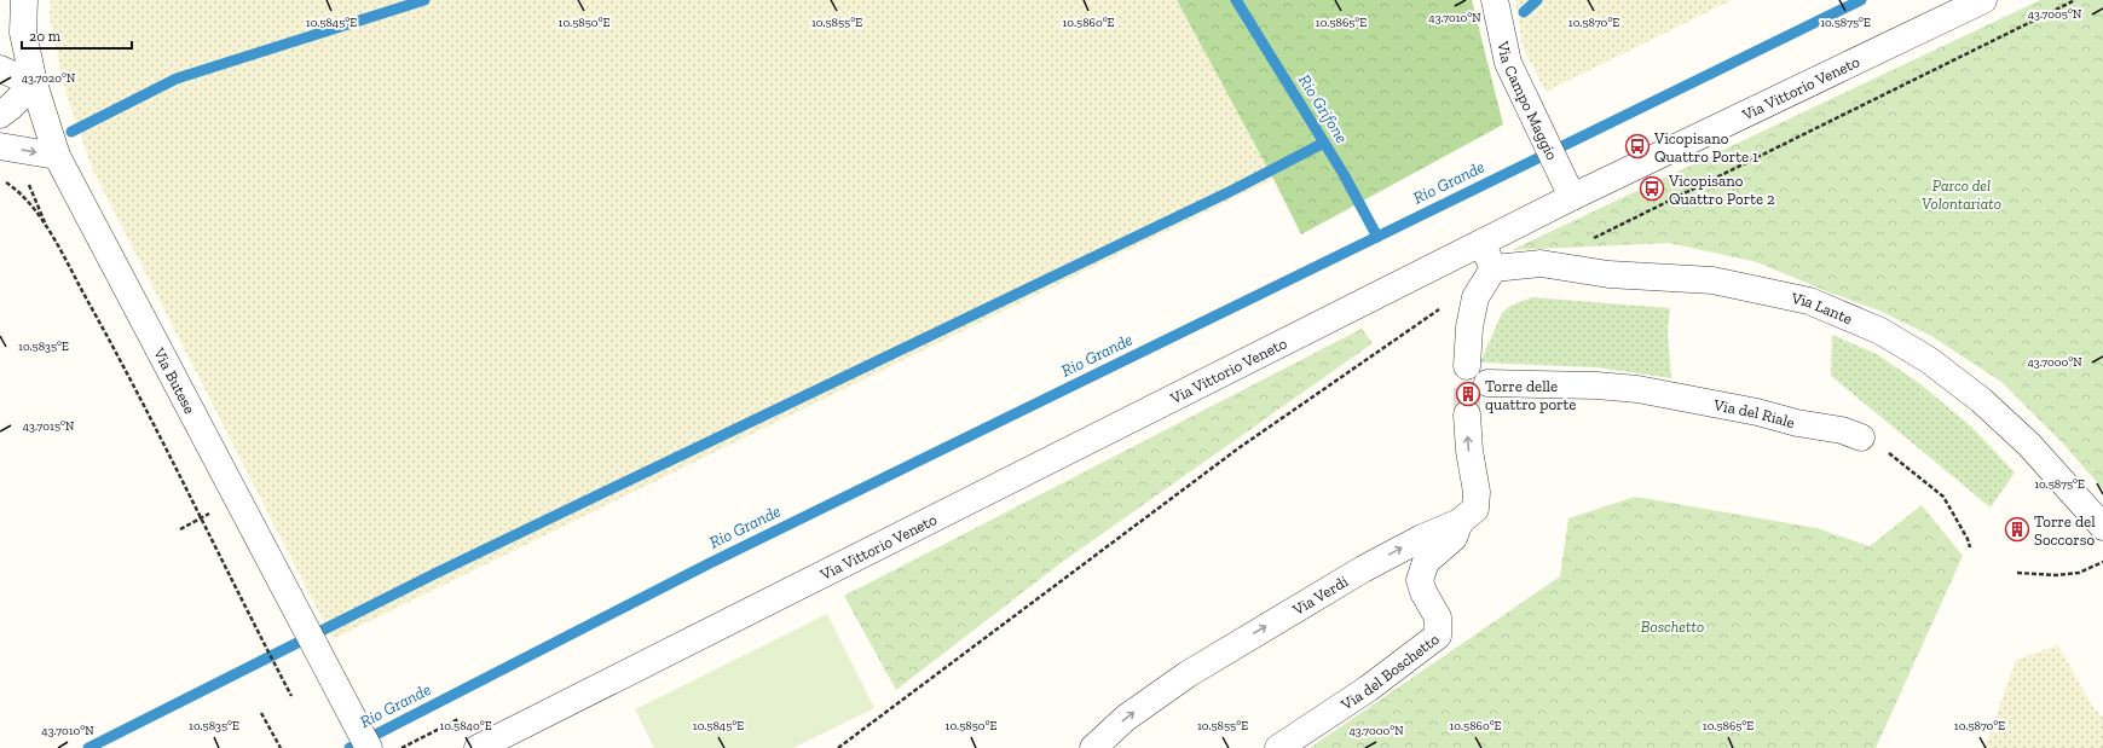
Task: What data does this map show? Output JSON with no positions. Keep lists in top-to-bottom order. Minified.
{"streets":{"street":["Via Vittorio Veneto","Via Campo Maggio","Via Lante","Via Butese","Via del Riale","Via Verdi","Via del Boschetto"]},"crossings":[["Via Vittorio Veneto","Via Campo Maggio"],["Via Verdi","Via del Boschetto"]],"one_way":["Via Verdi"],"water":["Rio Grifone","Rio Grande"],"parks":["Parco del Volontariato","Boschetto"],"places":{"bus stop":["Vicopisano Quattro Porte 1","Vicopisano Quattro Porte 2"],"building":["Torre delle quattro porte","Torre del Soccorso"]},"scale_bar":"20 m","coordinates":["43.7005°N","43.7010°N","10.5845°E","10.5850°E","10.5855°E","10.5860°E","10.5865°E","10.5870°E","10.5875°E","43.7020°N","10.5835°E","43.7000°N","43.7015°N","10.5840°E"]}
